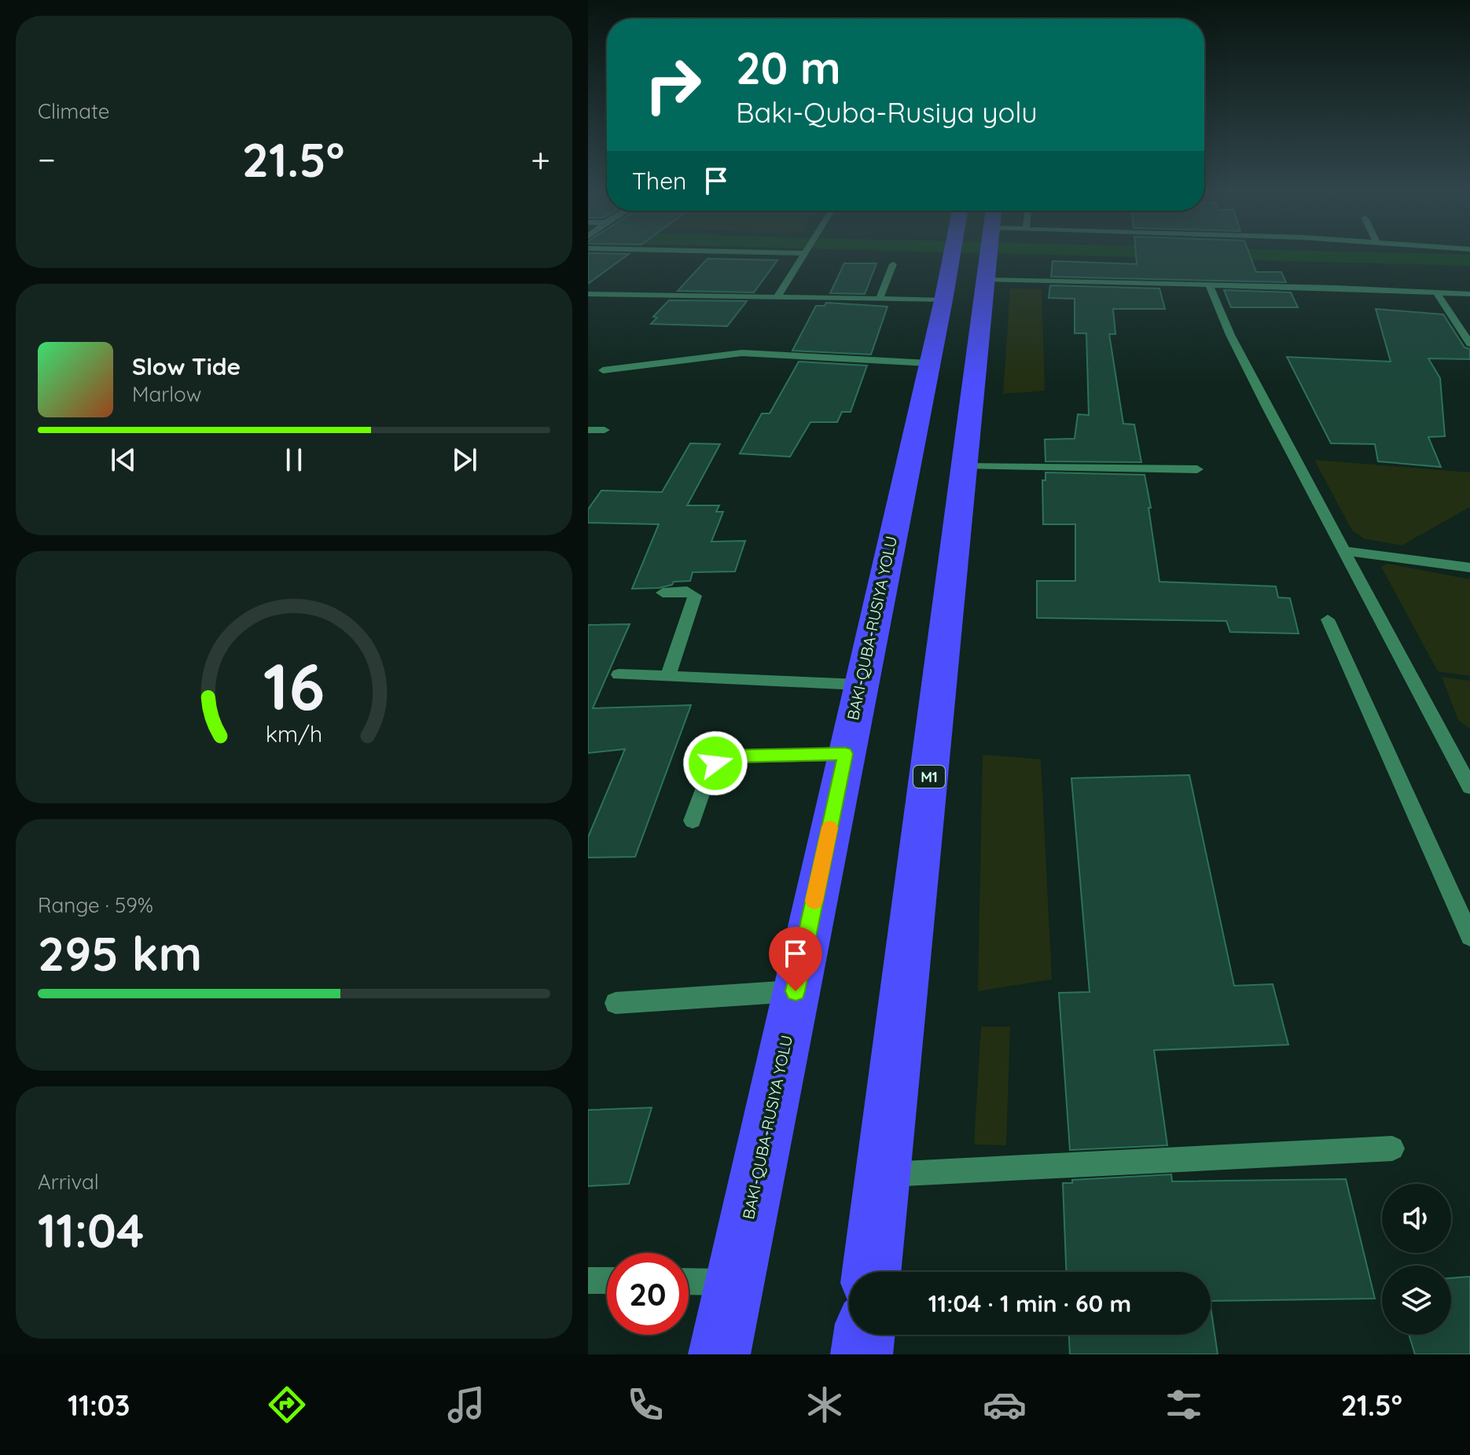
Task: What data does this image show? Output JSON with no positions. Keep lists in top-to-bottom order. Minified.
{"streets":{"highway":["M1"]},"page":{"tile":["Climate",["Range · 59%","295 km"],["Arrival","11:04"]],"turn":["20 m","Bakı-Quba-Rusiya yolu"],"heat":["−","21.5°","+"],"then":"Then","song":["Slow Tide","Marlow"],"limit":"20","trip":"11:04 · 1 min · 60 m","tabs":["11:03","21.5°"],"gauge":["16","km/h"]}}
